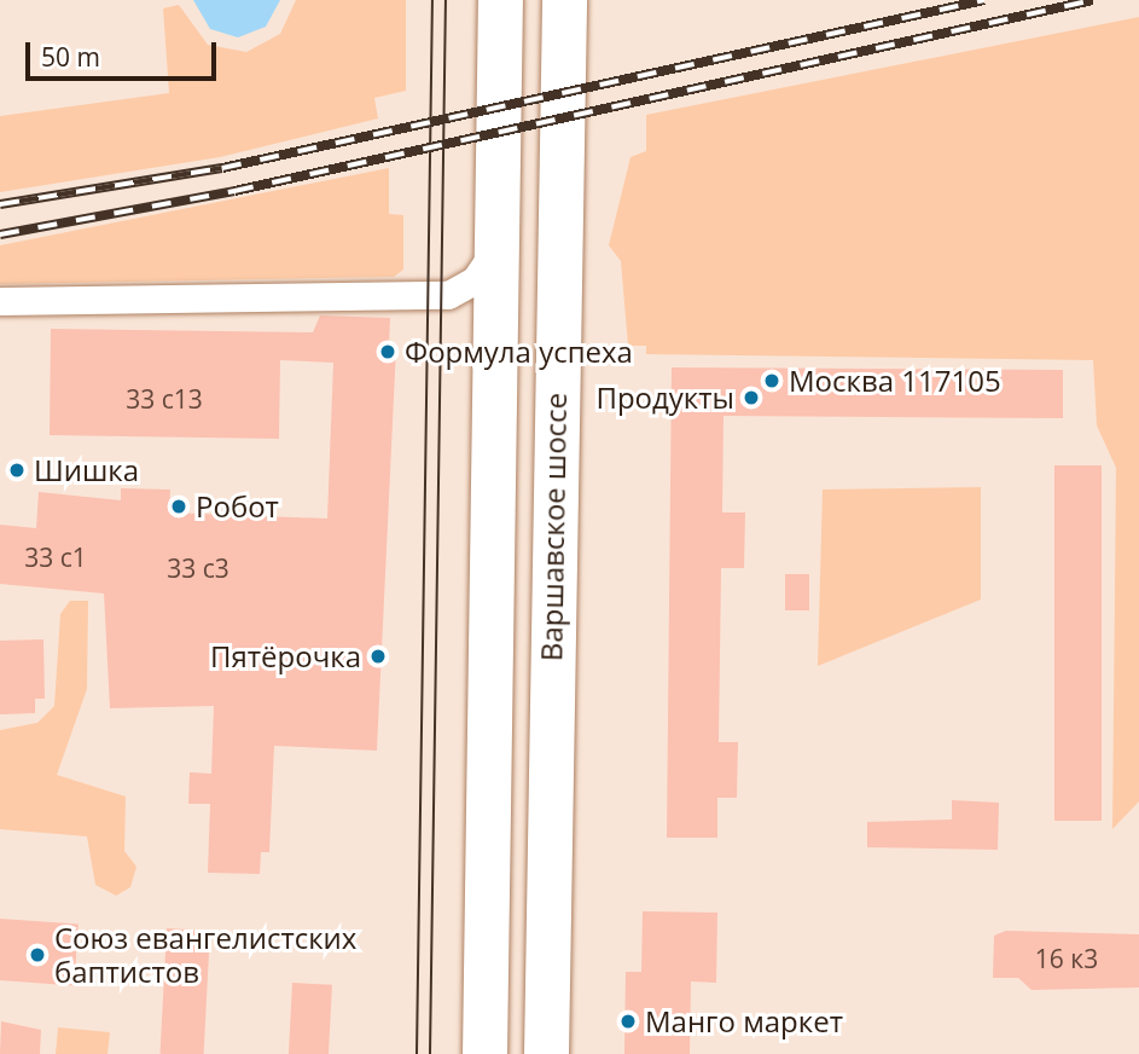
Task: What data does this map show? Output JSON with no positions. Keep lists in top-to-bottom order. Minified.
{"streets":{"main road":["Варшавское шоссе"]},"places":["Формула успеха","Москва 117105","Продукты","Шишка","Робот","Пятёрочка","Союз евангелистских баптистов","Манго маркет"],"house_numbers":["33 с13","33 с1","33 с3","16 к3"],"scale_bar":"50 m"}
